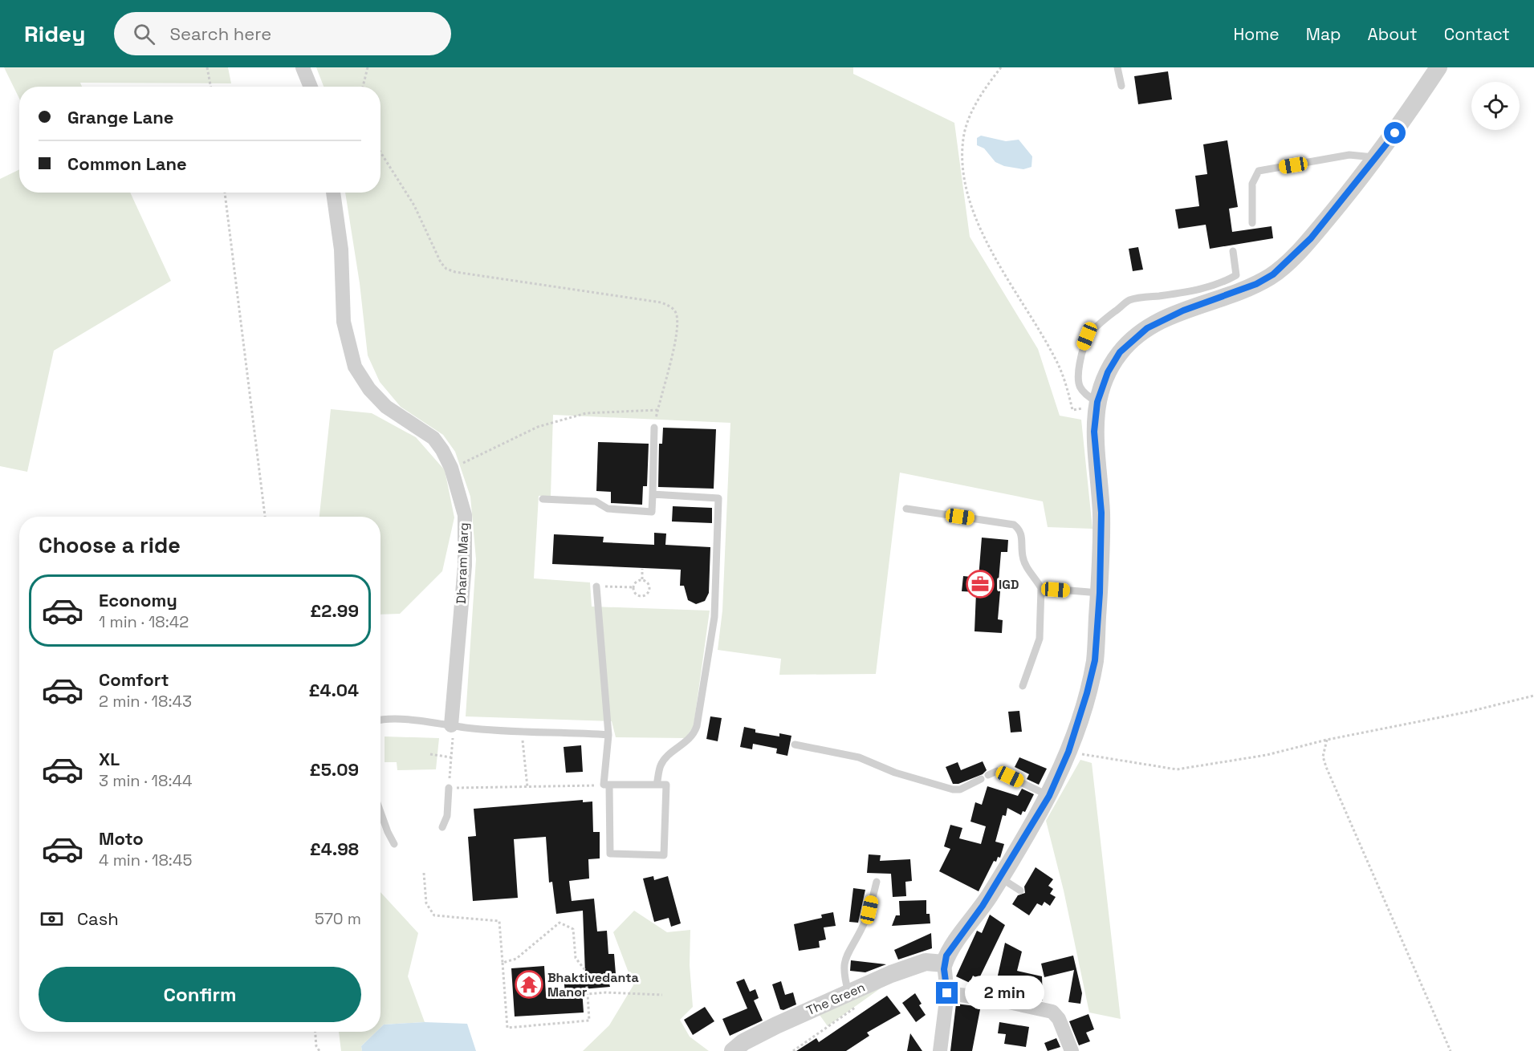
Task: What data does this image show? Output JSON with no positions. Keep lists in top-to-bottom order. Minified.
{"streets":{"street":["Dharam Marg","The Green"]},"places":{"office":["IGD"],"temple":["Bhaktivedanta Manor"]},"page":{"header":"Ridey","search":"Search here","nav":["Home","Map","About","Contact"],"banner":["Grange Lane","Common Lane"],"heading":"Choose a ride","list":[{"name":"Economy","note":"1 min · 18:42","value":"£2.99"},{"name":"Comfort","note":"2 min · 18:43","value":"£4.04"},{"name":"XL","note":"3 min · 18:44","value":"£5.09"},{"name":"Moto","note":"4 min · 18:45","value":"£4.98"}],"pay":["Cash","570 m"],"buttons":"Confirm","bubble":"2 min"}}
